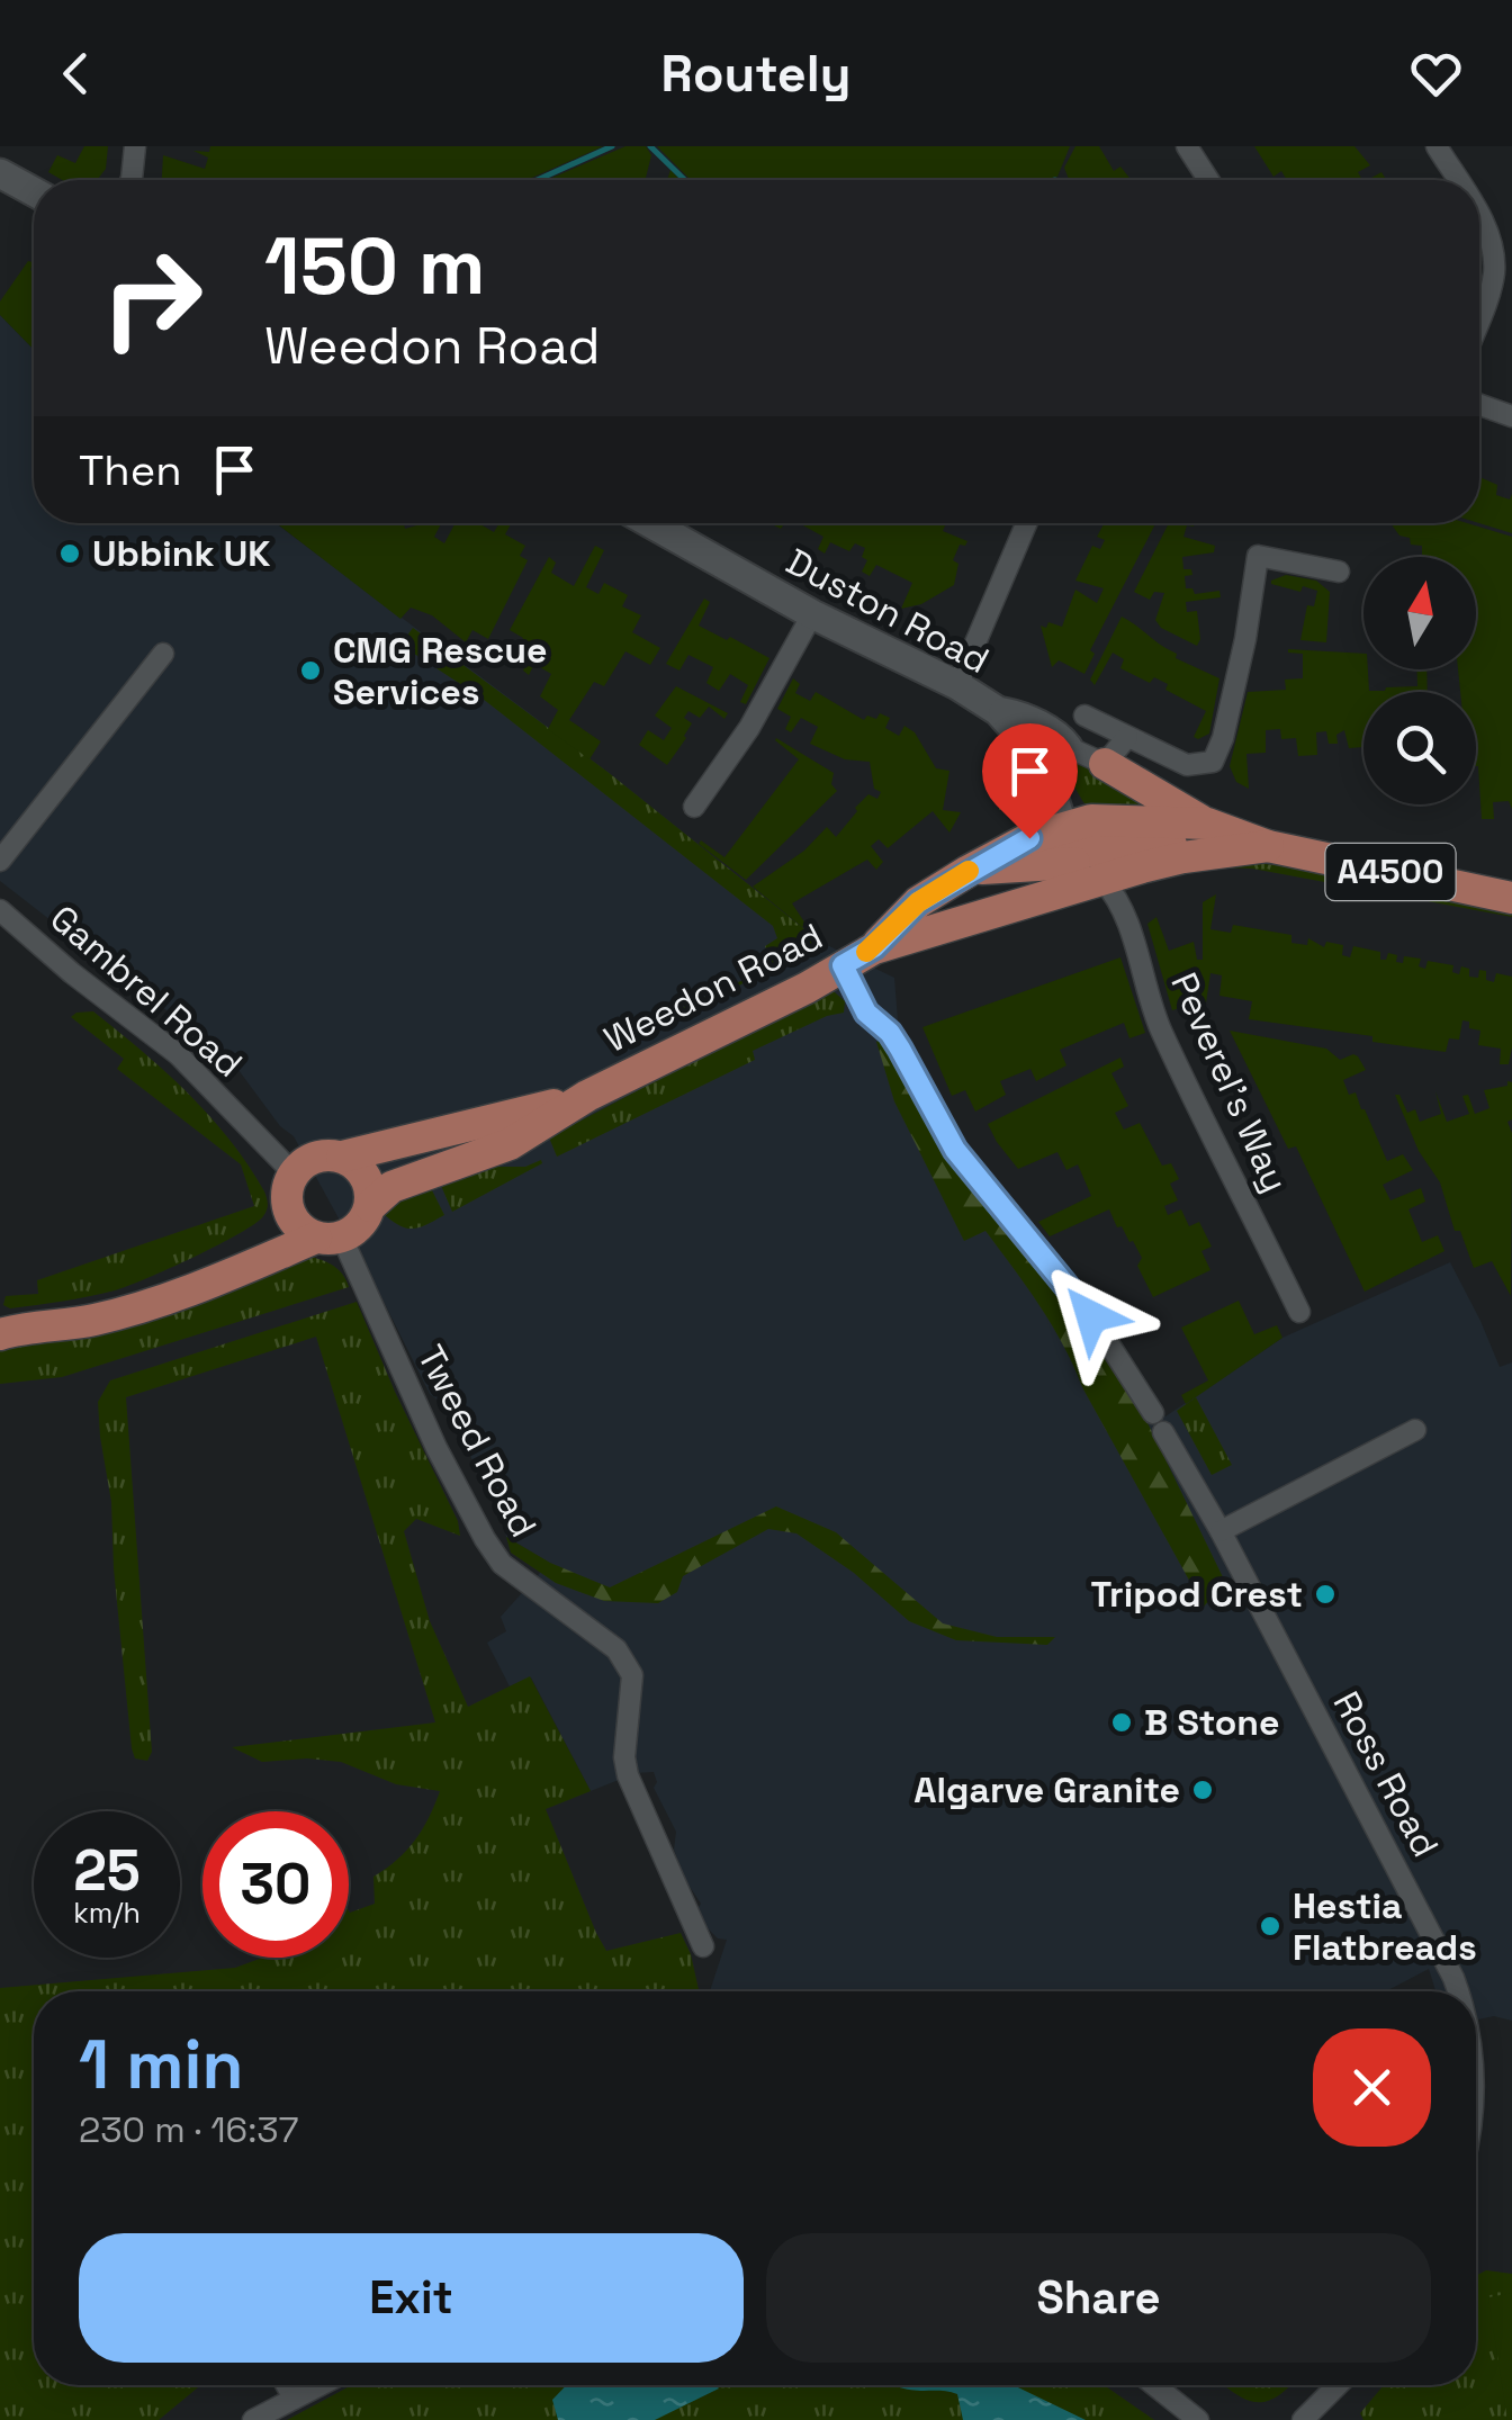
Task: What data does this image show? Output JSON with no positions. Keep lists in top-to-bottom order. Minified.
{"streets":{"main road":["A4500","Weedon Road"],"street":["Duston Road","Gambrel Road","Peverel's Way","Tweed Road","Ross Road"]},"crossings":[["Weedon Road","Gambrel Road"],["Weedon Road","Peverel's Way"],["Weedon Road","Tweed Road"],["Weedon Road","Ross Road"],["Gambrel Road","Tweed Road"]],"places":["Ubbink UK","CMG Rescue Services","Tripod Crest","B Stone","Algarve Granite","Hestia Flatbreads"],"north":"top","page":{"header":"Routely","turn":["150 m","Weedon Road"],"then":"Then","speed":"25 km/h","limit":"30","heading":["1 min","230 m · 16:37"],"buttons":["Exit","Share"]}}
